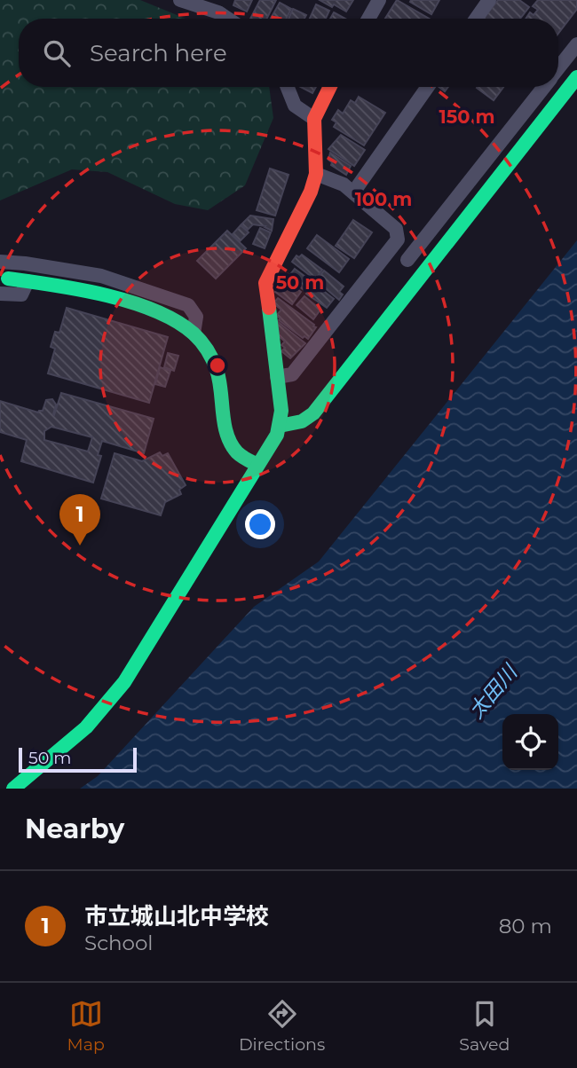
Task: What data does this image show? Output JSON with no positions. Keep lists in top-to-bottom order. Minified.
{"water":["太田川"],"scale_bar":"50 m","page":{"search":"Search here","pins":"1","scale":"50 m","heading":"Nearby","list":[{"mark":"1","name":"市立城山北中学校","note":"School","value":"80 m"}],"nav":["Map","Directions","Saved"]},"rings":["150 m","100 m","50 m"]}
